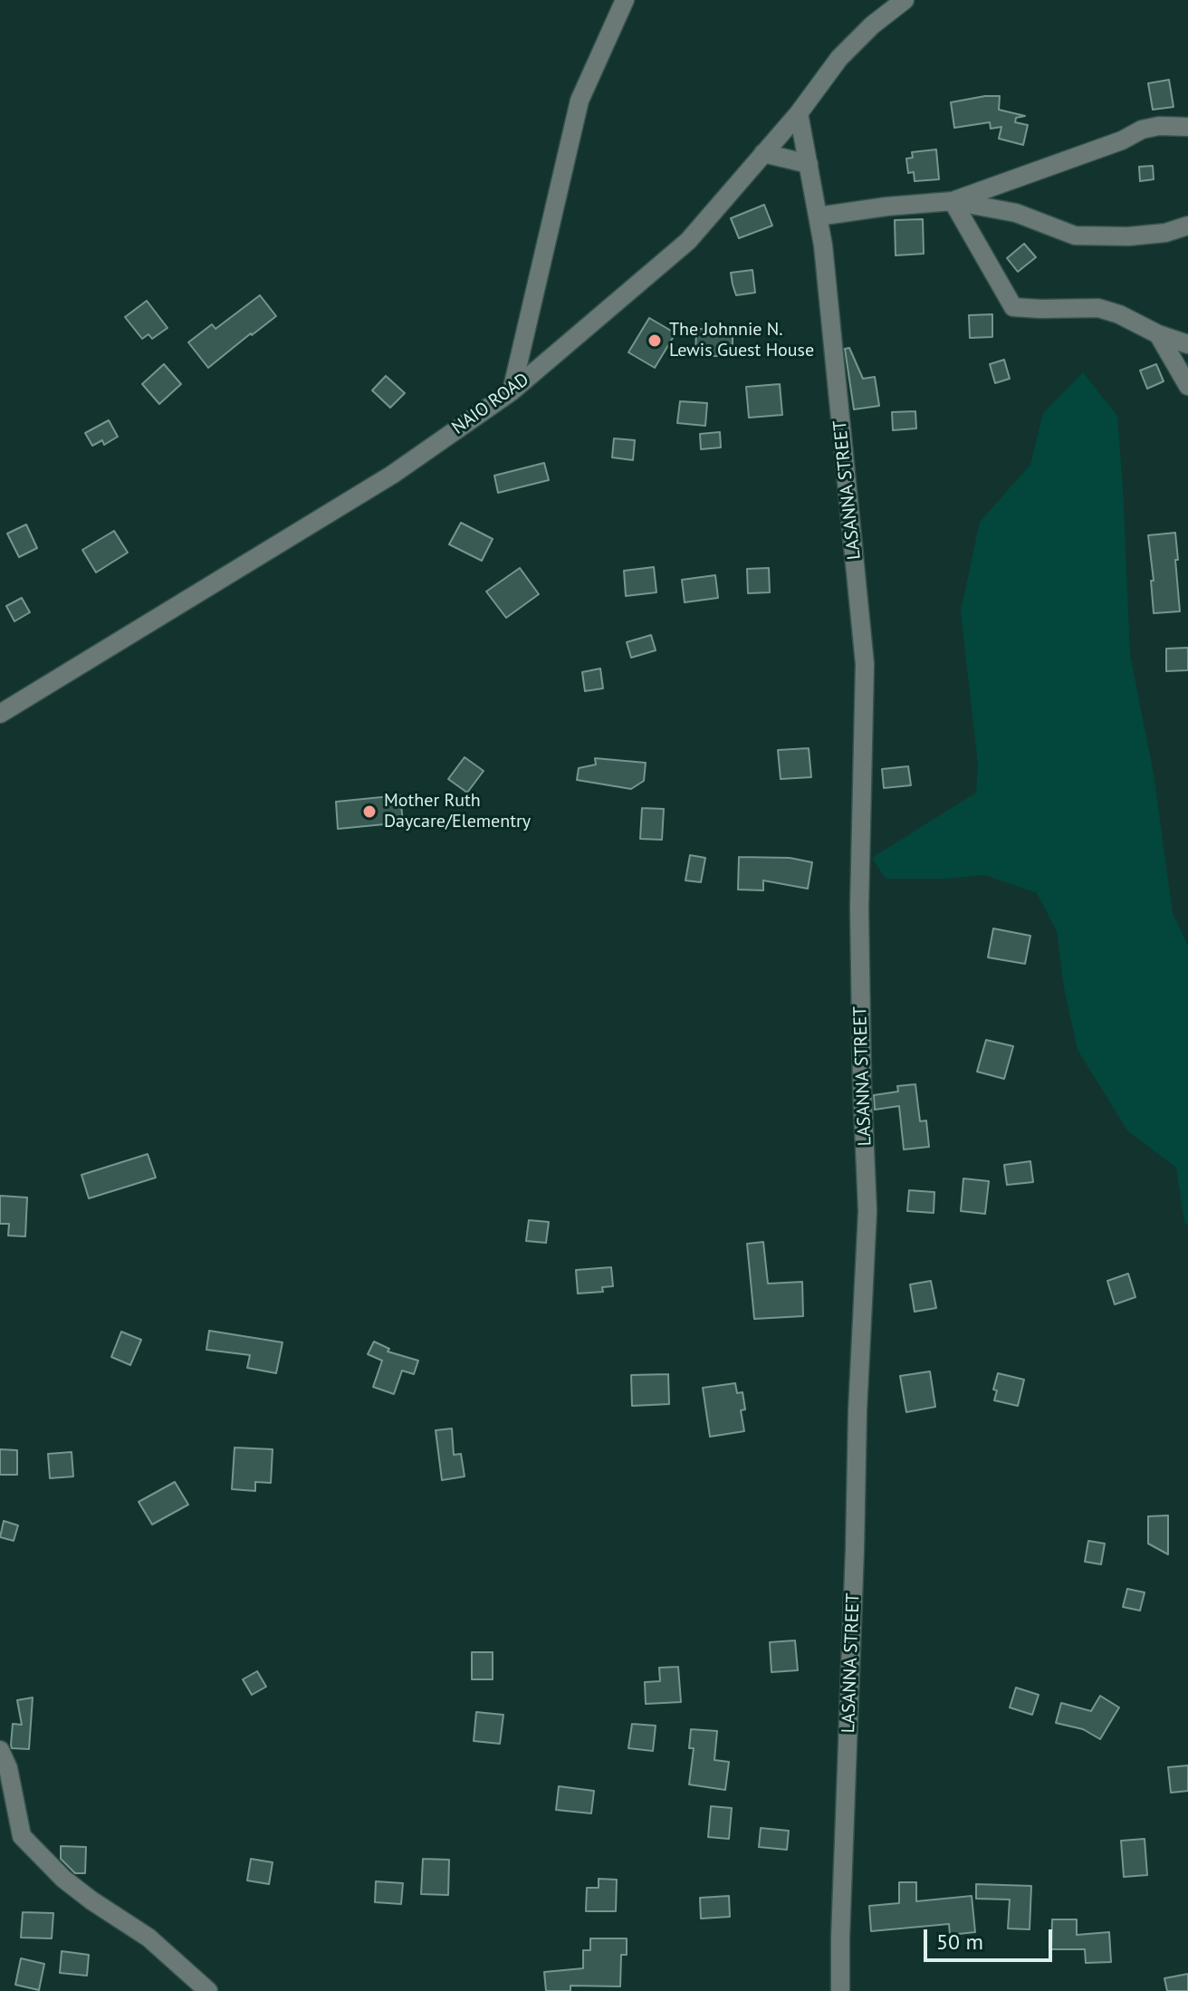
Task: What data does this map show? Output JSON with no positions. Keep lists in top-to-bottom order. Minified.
{"streets":{"street":["NAIO ROAD","LASANNA STREET"]},"crossings":[["NAIO ROAD","LASANNA STREET"]],"places":["The Johnnie N. Lewis Guest House","Mother Ruth Daycare/Elementry"],"scale_bar":"50 m"}
